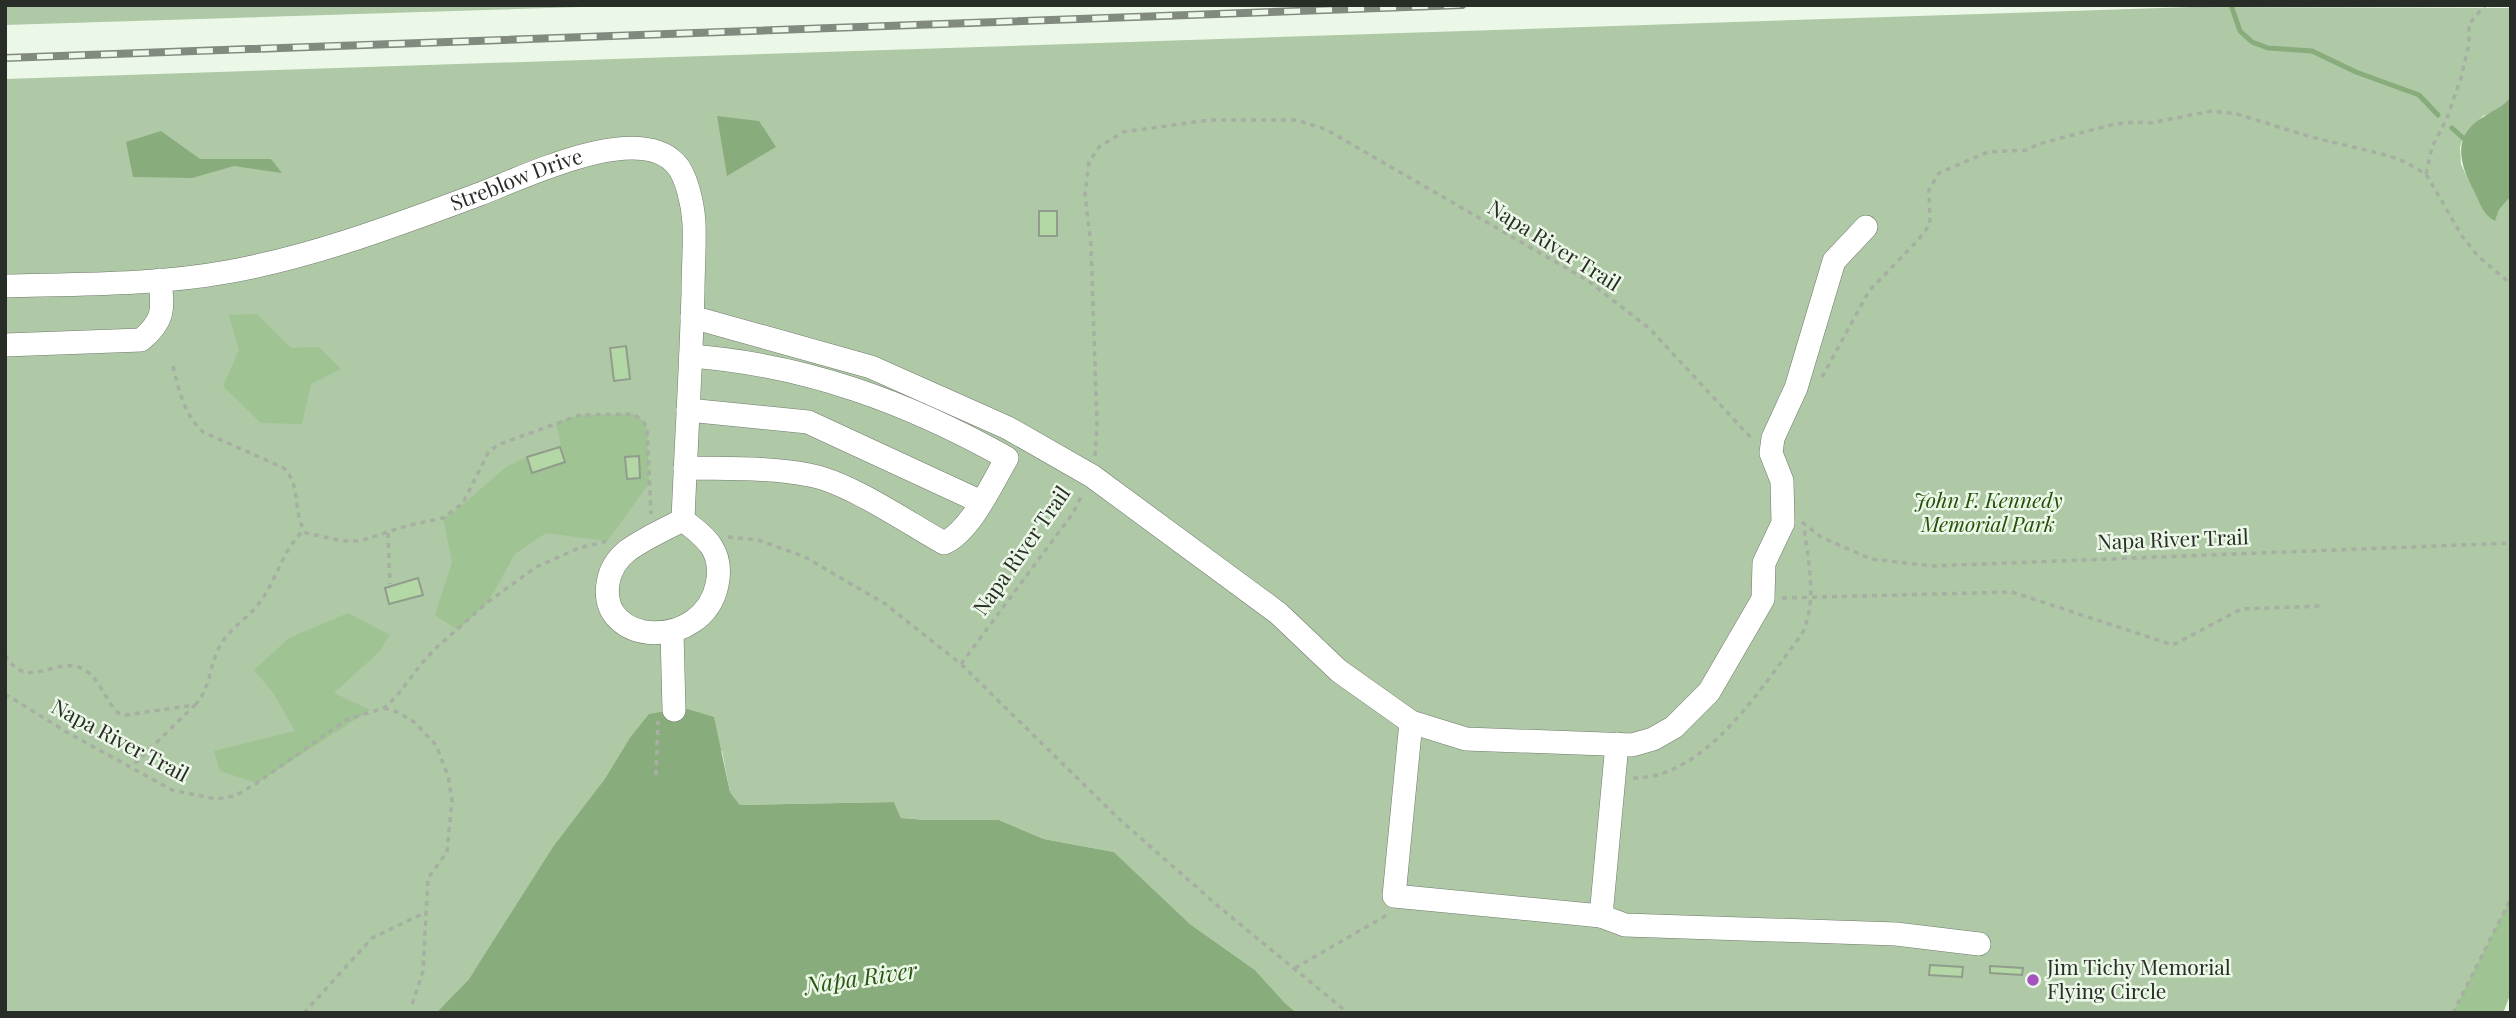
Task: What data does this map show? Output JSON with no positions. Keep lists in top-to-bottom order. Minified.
{"streets":{"street":["Streblow Drive"],"path":["Napa River Trail"]},"crossings":[["Streblow Drive","Napa River Trail"]],"water":["Napa River"],"parks":["John F. Kennedy Memorial Park"],"places":["Jim Tichy Memorial Flying Circle"]}
